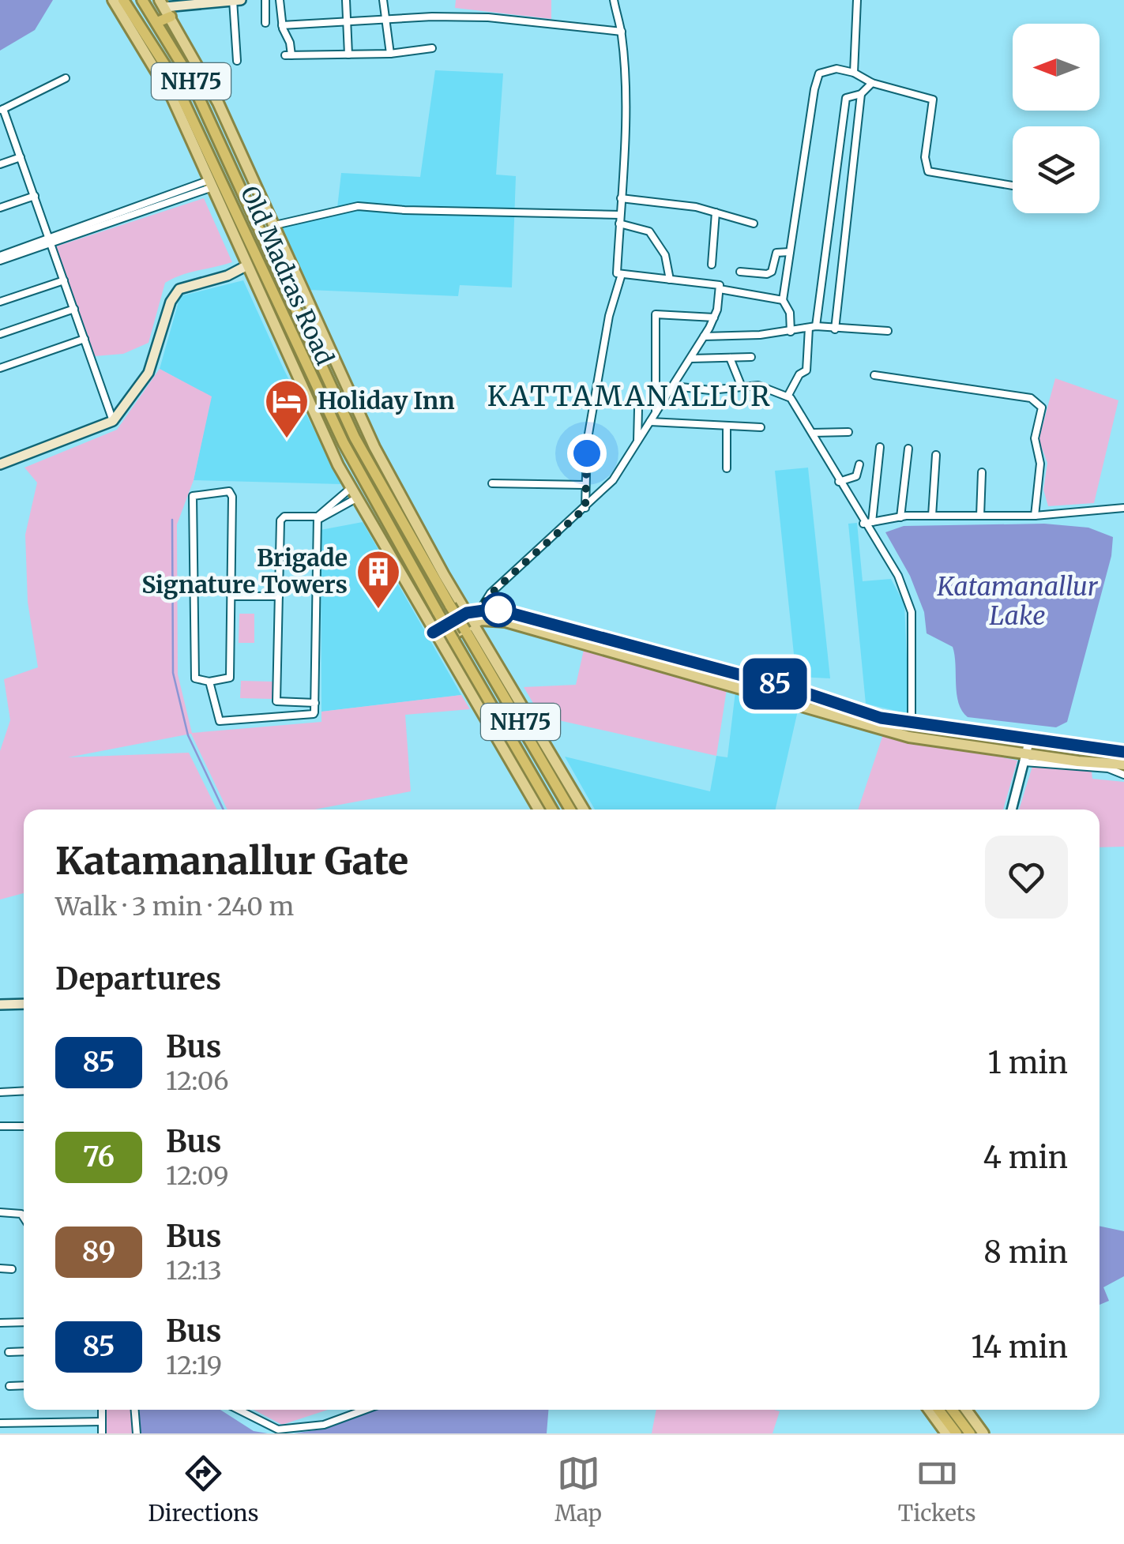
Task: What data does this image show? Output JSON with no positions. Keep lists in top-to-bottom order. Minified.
{"streets":{"highway":["NH75","Old Madras Road"]},"crossings":[["NH75","Old Madras Road"]],"districts":["KATTAMANALLUR"],"water":["Katamanallur Lake"],"places":{"hotel":["Holiday Inn"],"building":["Brigade Signature Towers"]},"lines":["bus line 85"],"north":"left","page":{"on_map":"85","heading":[["Katamanallur Gate","Walk · 3 min · 240 m"],"Departures"],"list":[{"mark":"85","name":"Bus","note":"12:06","value":"1 min"},{"mark":"76","name":"Bus","note":"12:09","value":"4 min"},{"mark":"89","name":"Bus","note":"12:13","value":"8 min"},{"mark":"85","name":"Bus","note":"12:19","value":"14 min"}],"tabs":["Directions","Map","Tickets"]}}
